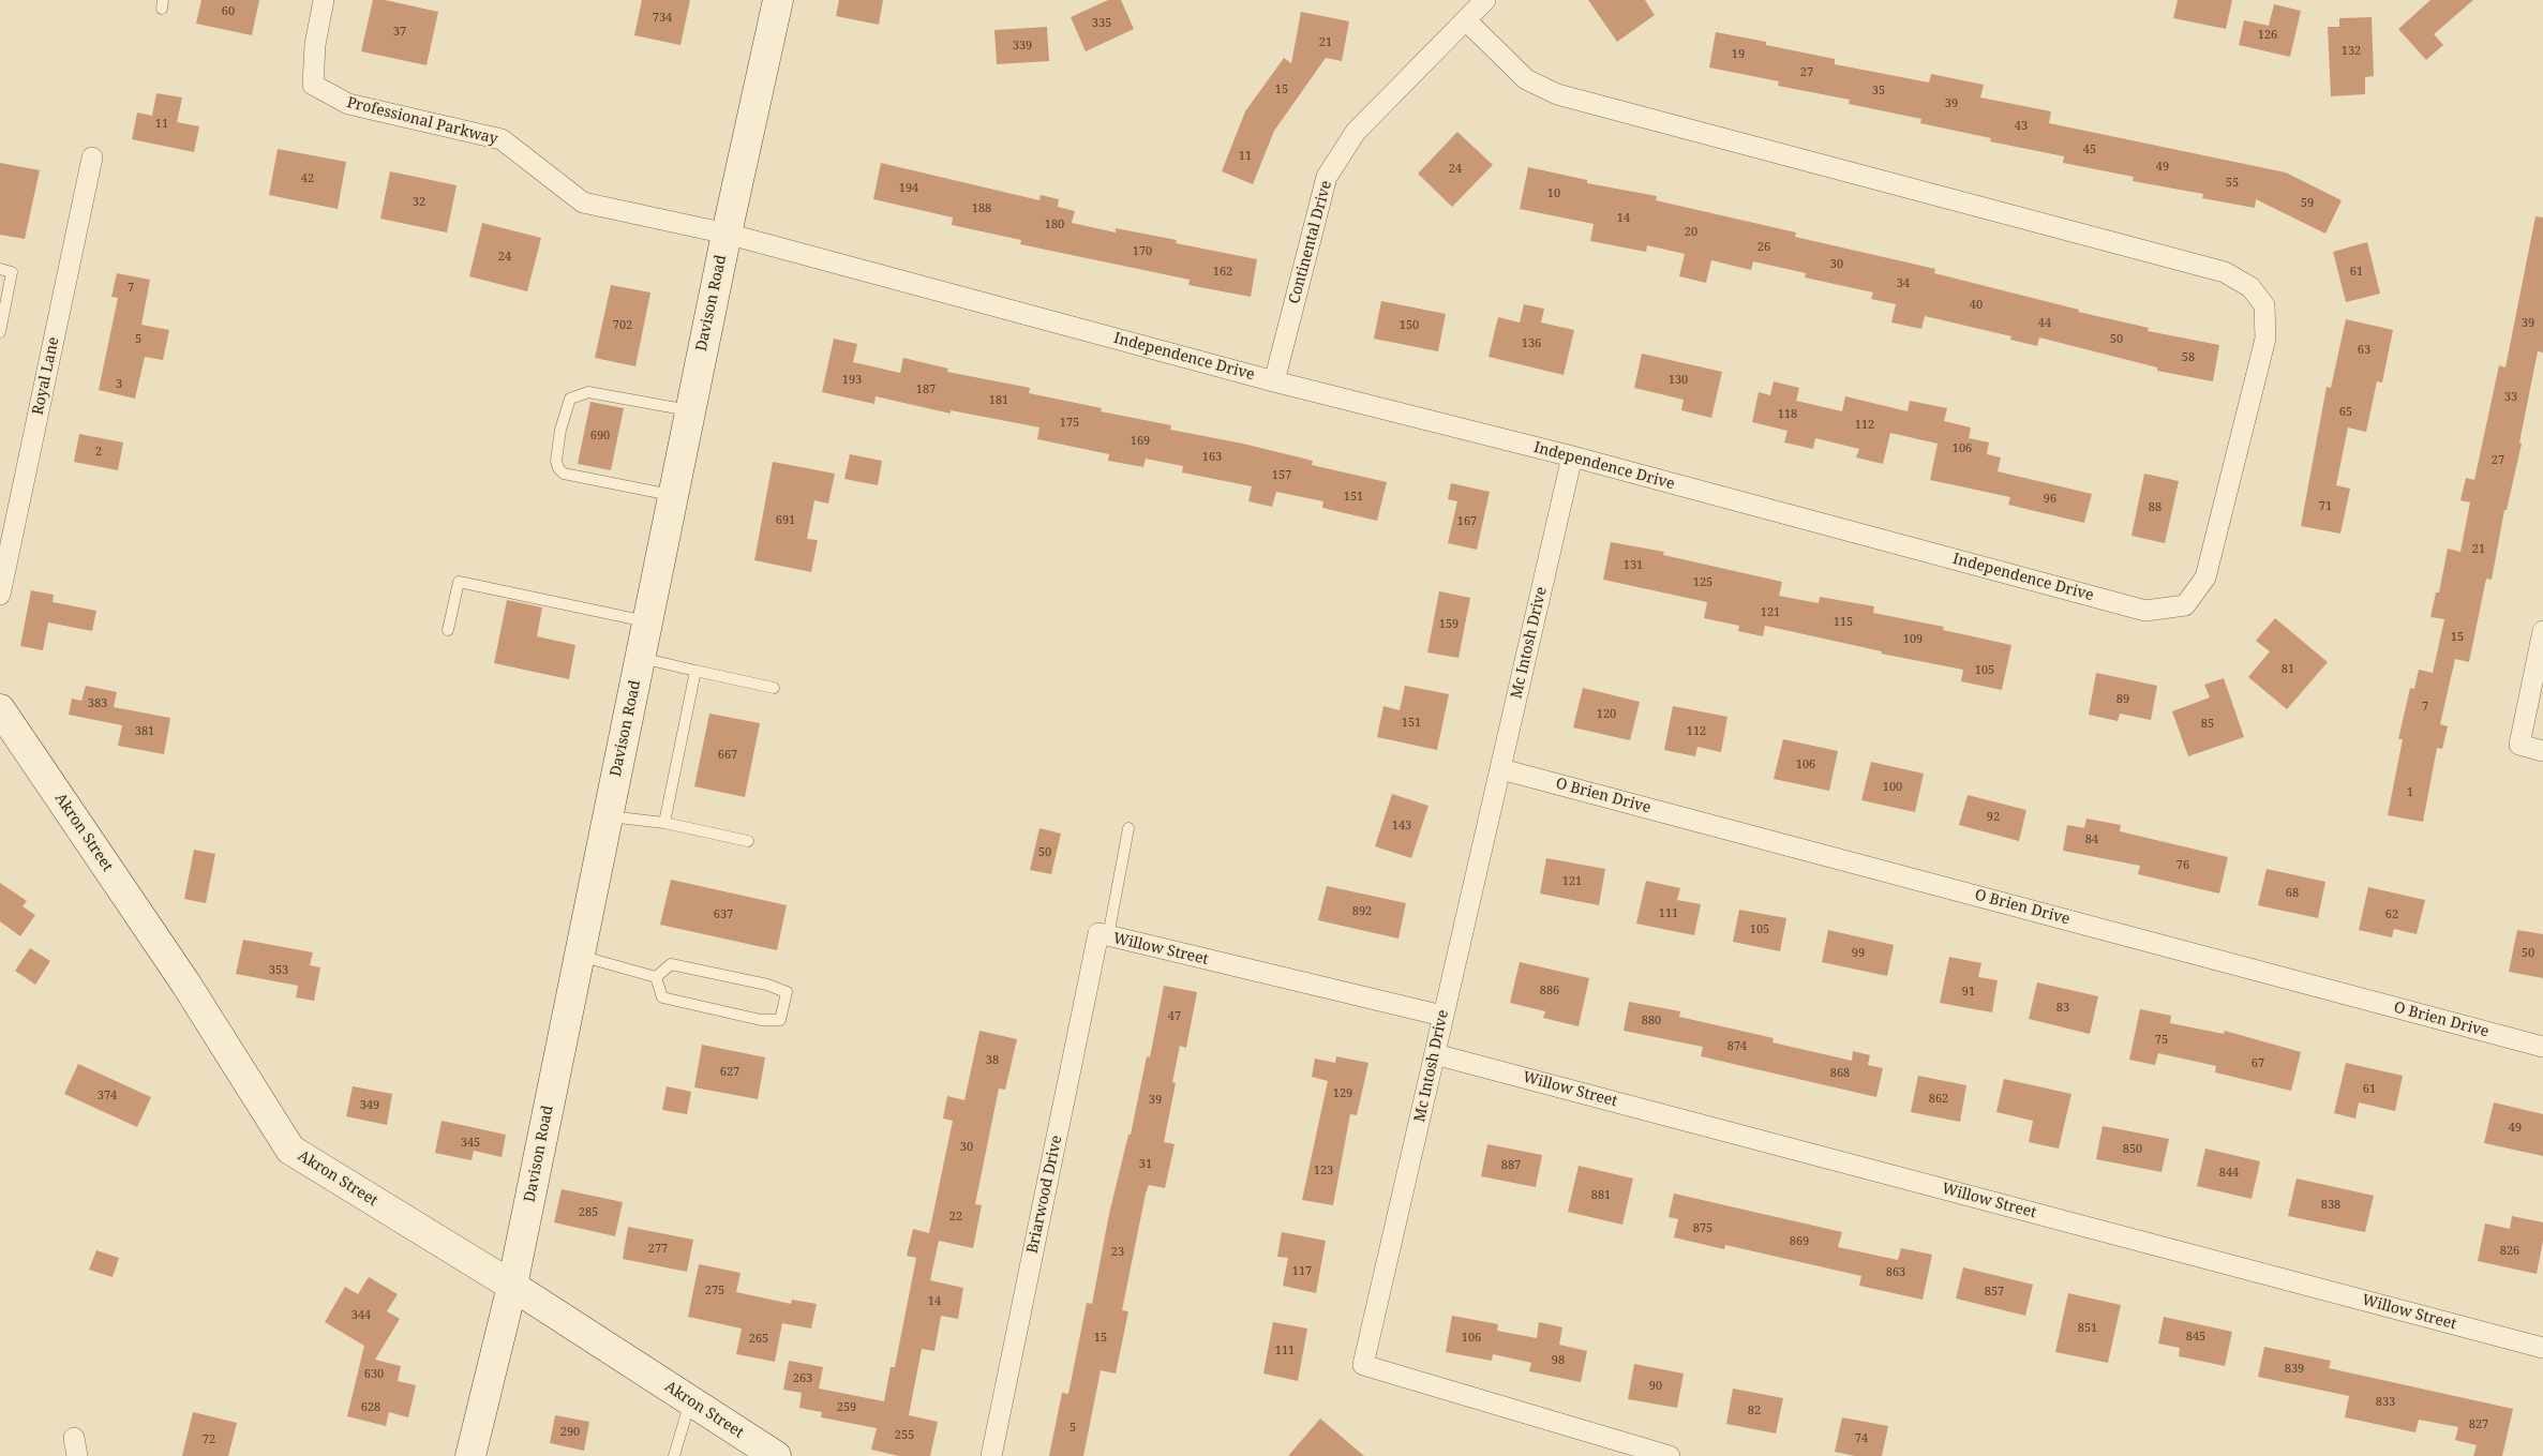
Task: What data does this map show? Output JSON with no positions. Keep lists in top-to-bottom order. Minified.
{"streets":{"street":["Professional Parkway","Continental Drive","Davison Road","Independence Drive","Royal Lane","Mc Intosh Drive","O Brien Drive","Akron Street","Willow Street","Briarwood Drive"]},"crossings":[["Professional Parkway","Davison Road"],["Professional Parkway","Independence Drive"],["Continental Drive","Independence Drive"],["Davison Road","Independence Drive"],["Davison Road","Akron Street"],["Independence Drive","Mc Intosh Drive"],["Mc Intosh Drive","O Brien Drive"],["Mc Intosh Drive","Willow Street"],["Willow Street","Briarwood Drive"]],"house_numbers":["60","734","335","37","126","21","339","132","19","27","15","35","39","11","43","45","11","49","24","42","55","194","10","32","59","188","14","180","20","26","170","24","30","162","61","34","7","40","44","39","702","150","5","50","136","63","58","193","130","3","187","33","181","65","118","175","112","690","169","106","2","163","27","157","151","96","71","88","691","167","21","131","125","121","115","159","15","109","81","105","89","383","7","120","151","85","381","112","667","106","100","1","92","143","84","50","76","121","68","892","111","637","62","105","99","50","353","886","91","83","47","880","75","874","38","67","627","868","61","129","374","862","39","349","49","345","30","850","31","887","123","844","881","838","285","22","875","869","277","826","23","117","863","275","857","14","344","851","845","15","106","265","111","98","839","630","263","90","833","628","259","82","827","5","290","255","74","72"]}
